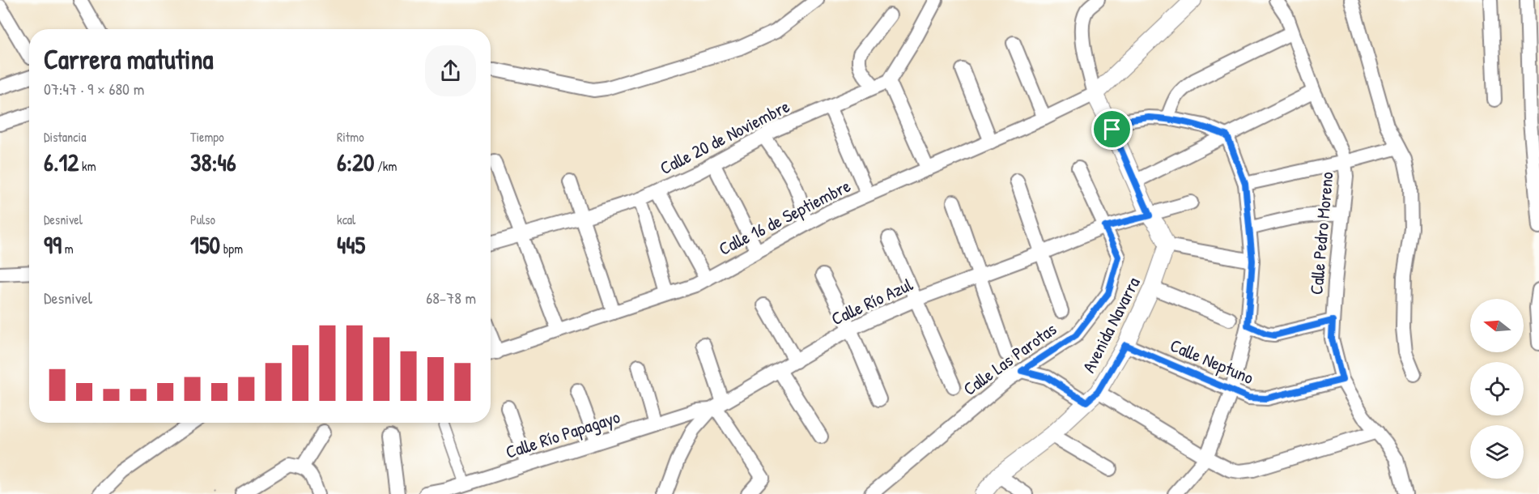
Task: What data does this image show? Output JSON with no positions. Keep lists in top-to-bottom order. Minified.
{"streets":{"street":["Calle 20 de Noviembre","Calle 16 de Septiembre","Calle Pedro Moreno","Calle Río Azul","Avenida Navarra","Calle Las Parotas","Calle Neptuno","Calle Río Papagayo"]},"crossings":[["Calle Pedro Moreno","Calle Neptuno"],["Calle Río Azul","Calle Las Parotas"],["Calle Río Azul","Calle Río Papagayo"],["Avenida Navarra","Calle Neptuno"]],"north":"left","page":{"heading":["Carrera matutina","07:47 · 9 × 680 m"],"stats":[["Distancia","6.12 km"],["Tiempo","38:46"],["Ritmo","6:20 /km"],["Desnivel","99 m"],["Pulso","150 bpm"],["kcal","445"]],"chart":["Desnivel","68–78 m"]}}
